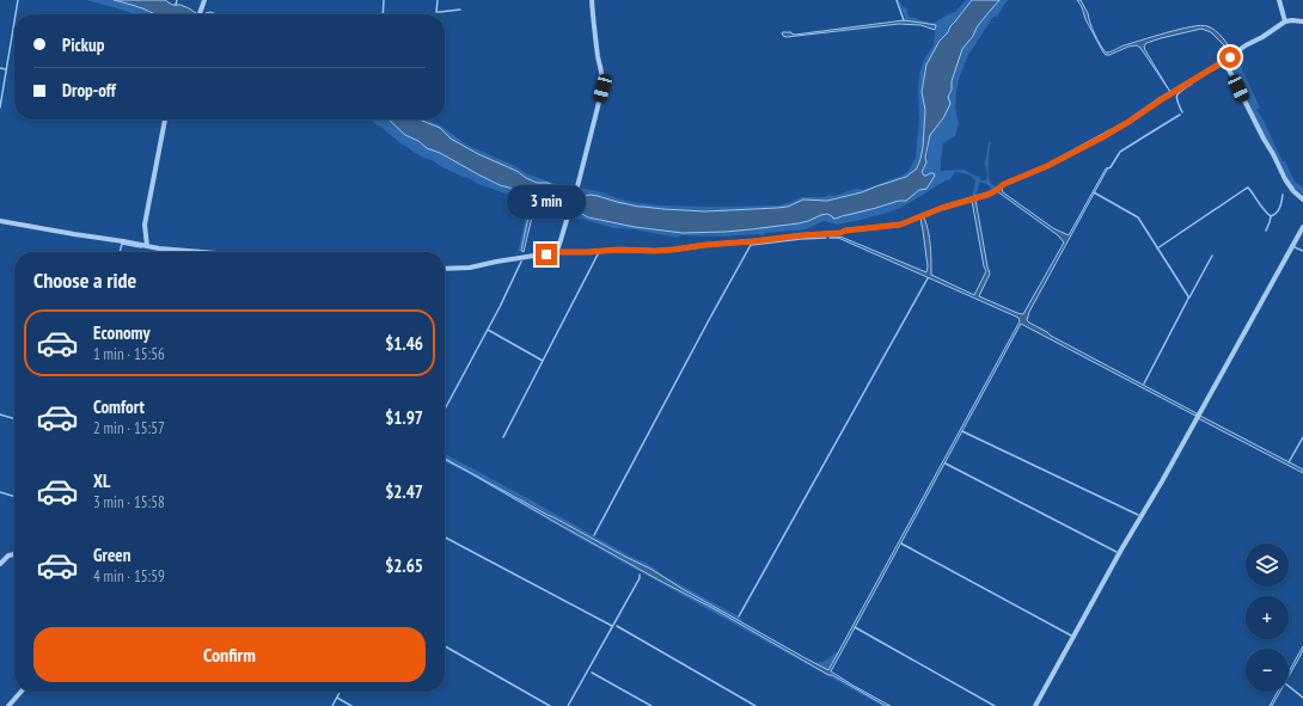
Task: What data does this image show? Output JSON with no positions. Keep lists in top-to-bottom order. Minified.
{"page":{"banner":["Pickup","Drop-off"],"bubble":"3 min","heading":"Choose a ride","list":[{"name":"Economy","note":"1 min · 15:56","value":"$1.46"},{"name":"Comfort","note":"2 min · 15:57","value":"$1.97"},{"name":"XL","note":"3 min · 15:58","value":"$2.47"},{"name":"Green","note":"4 min · 15:59","value":"$2.65"}],"map_buttons":["+","−"],"buttons":"Confirm"}}
